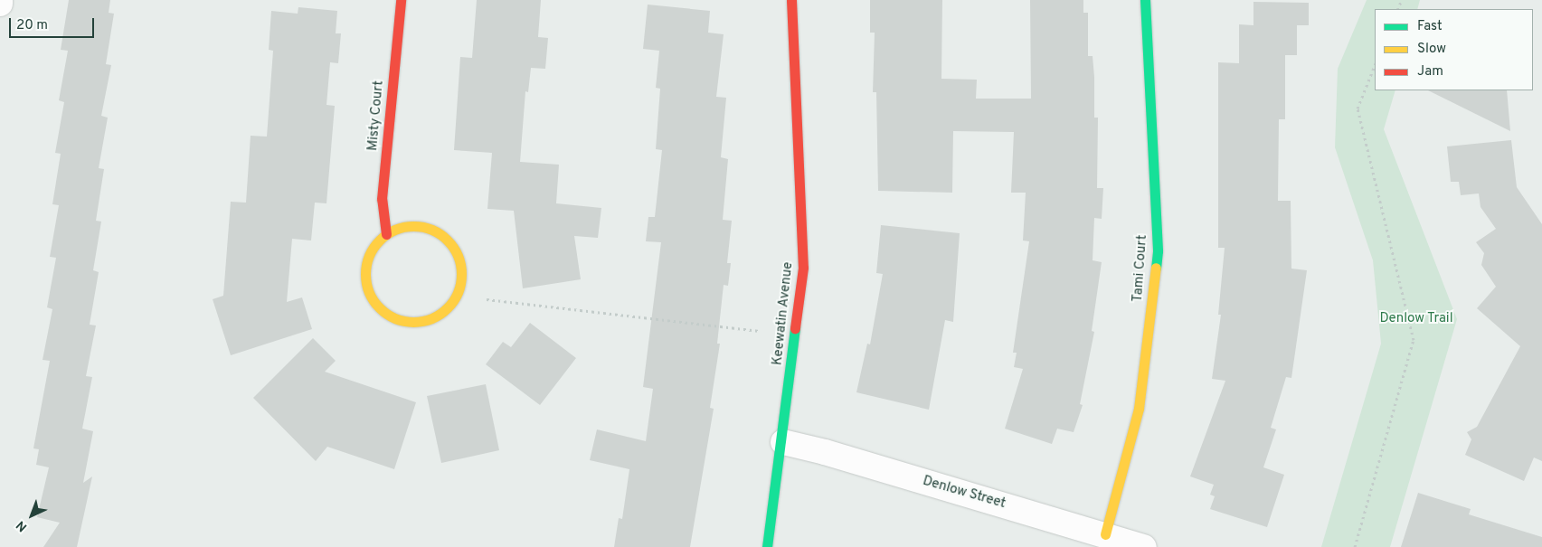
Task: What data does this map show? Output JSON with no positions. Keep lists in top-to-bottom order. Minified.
{"streets":{"street":["Misty Court","Tami Court","Keewatin Avenue","Denlow Street"]},"crossings":[["Tami Court","Denlow Street"],["Keewatin Avenue","Denlow Street"]],"parks":["Denlow Trail"],"legend":["Fast","Slow","Jam"],"scale_bar":"20 m","north":"bottom left"}
